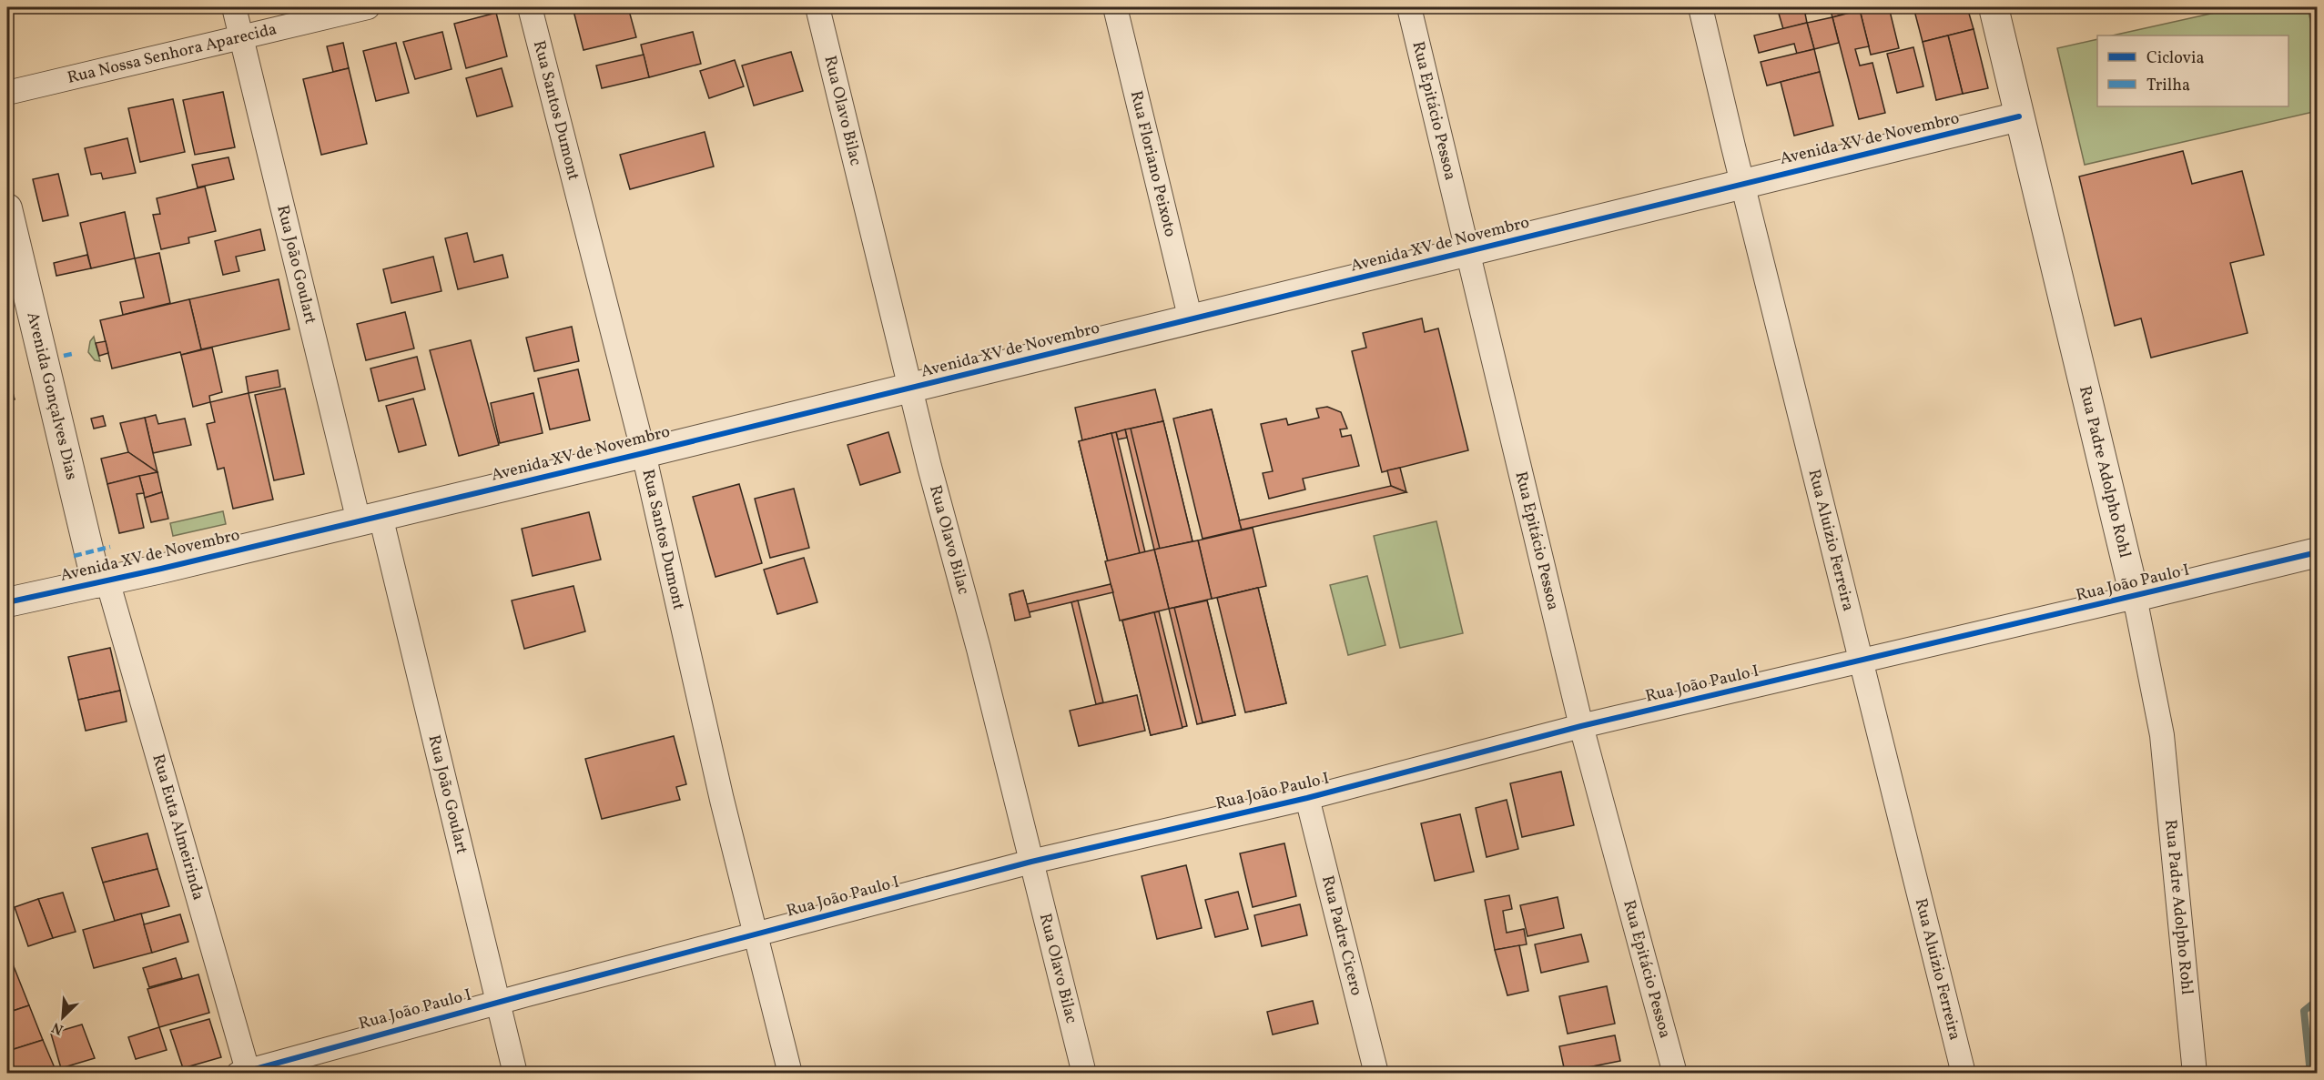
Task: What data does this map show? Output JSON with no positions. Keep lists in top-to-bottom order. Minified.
{"streets":{"street":["Rua Nossa Senhora Aparecida","Rua Santos Dumont","Rua Olavo Bilac","Rua Epitácio Pessoa","Avenida XV de Novembro","Rua Floriano Peixoto","Rua João Goulart","Avenida Gonçalves Dias","Rua Padre Adolpho Rohl","Rua Aluizio Ferreira","Rua João Paulo I","Rua Euta Almeirinda","Rua Padre Cicero"]},"crossings":[["Rua Nossa Senhora Aparecida","Rua João Goulart"],["Rua Santos Dumont","Avenida XV de Novembro"],["Rua Santos Dumont","Rua João Paulo I"],["Rua Olavo Bilac","Avenida XV de Novembro"],["Rua Olavo Bilac","Rua João Paulo I"],["Rua Epitácio Pessoa","Avenida XV de Novembro"],["Rua Epitácio Pessoa","Rua João Paulo I"],["Avenida XV de Novembro","Rua Floriano Peixoto"],["Avenida XV de Novembro","Rua João Goulart"],["Avenida XV de Novembro","Avenida Gonçalves Dias"],["Avenida XV de Novembro","Rua Padre Adolpho Rohl"],["Avenida XV de Novembro","Rua Aluizio Ferreira"],["Avenida XV de Novembro","Rua Euta Almeirinda"],["Rua João Goulart","Rua João Paulo I"],["Avenida Gonçalves Dias","Rua Euta Almeirinda"],["Rua Padre Adolpho Rohl","Rua João Paulo I"],["Rua Aluizio Ferreira","Rua João Paulo I"],["Rua João Paulo I","Rua Euta Almeirinda"],["Rua João Paulo I","Rua Padre Cicero"]],"legend":["Ciclovia","Trilha"],"north":"bottom left"}
